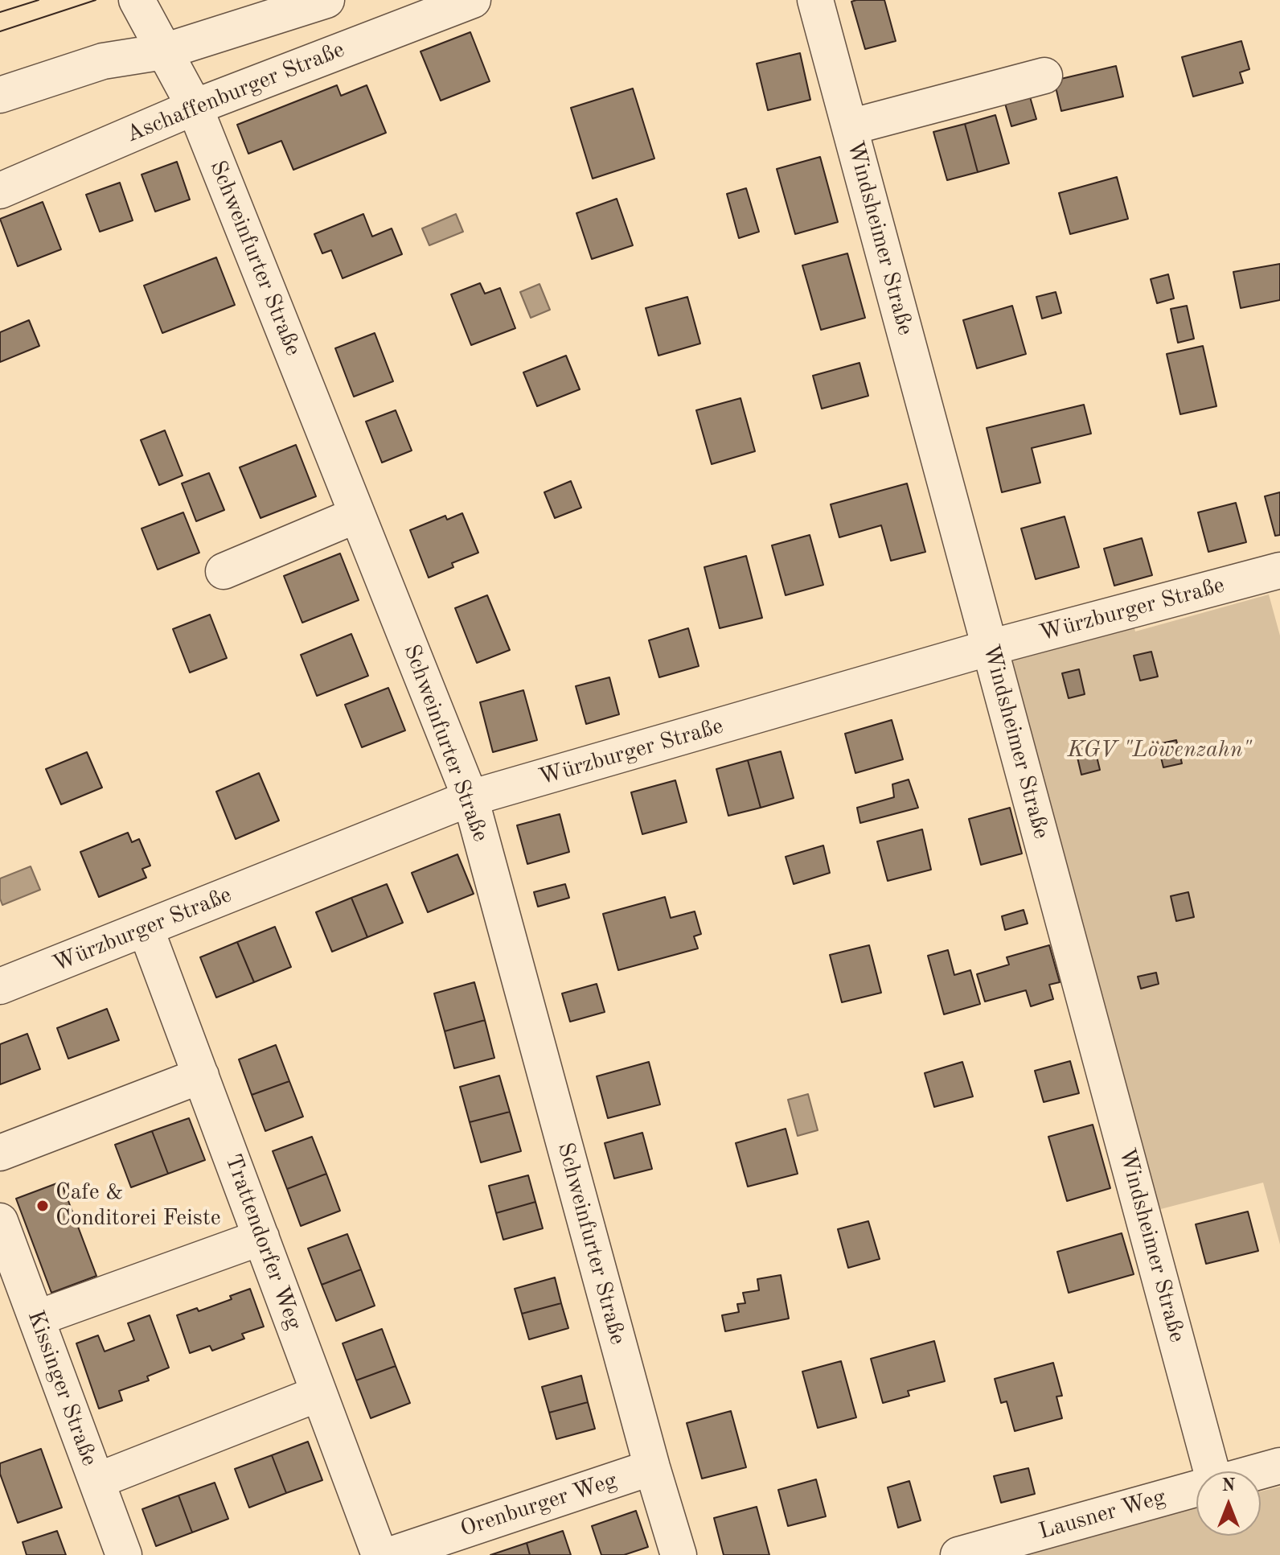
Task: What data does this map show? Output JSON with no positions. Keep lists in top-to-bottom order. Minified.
{"streets":{"street":["Aschaffenburger Straße","Windsheimer Straße","Schweinfurter Straße","Würzburger Straße","Trattendorfer Weg","Kissinger Straße","Orenburger Weg","Lausner Weg"]},"crossings":[["Aschaffenburger Straße","Schweinfurter Straße"],["Windsheimer Straße","Würzburger Straße"],["Schweinfurter Straße","Würzburger Straße"],["Schweinfurter Straße","Orenburger Weg"],["Würzburger Straße","Trattendorfer Weg"]],"parks":["KGV \"Löwenzahn\""],"places":["Cafe & Conditorei Feiste"],"north":"top"}
